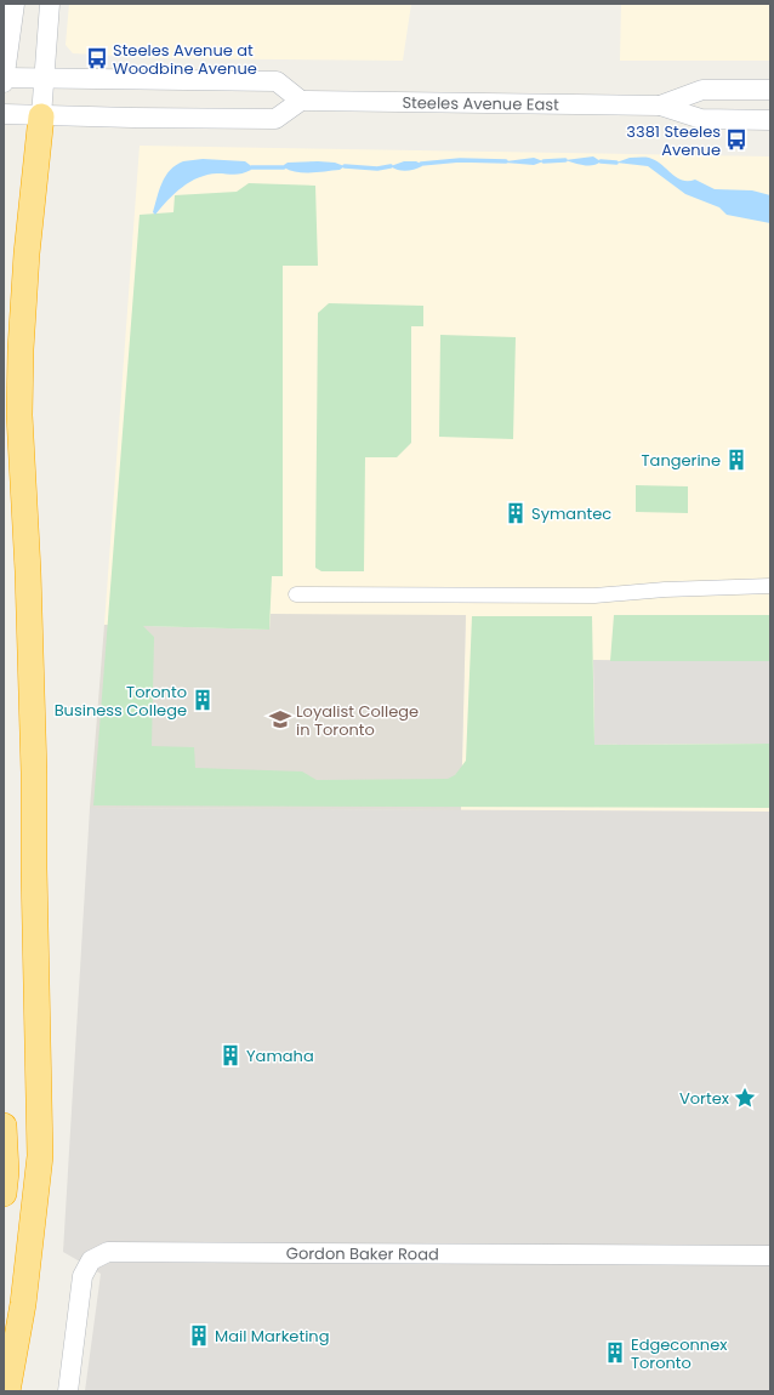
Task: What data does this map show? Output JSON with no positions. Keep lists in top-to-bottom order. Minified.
{"streets":{"main road":["Steeles Avenue East","Gordon Baker Road"]},"places":{"bus stop":["Steeles Avenue at Woodbine Avenue","3381 Steeles Avenue"],"building":["Tangerine","Symantec","Toronto Business College","Yamaha","Mail Marketing","Edgeconnex Toronto"],"school or university":["Loyalist College in Toronto"],"place":["Vortex"]}}
